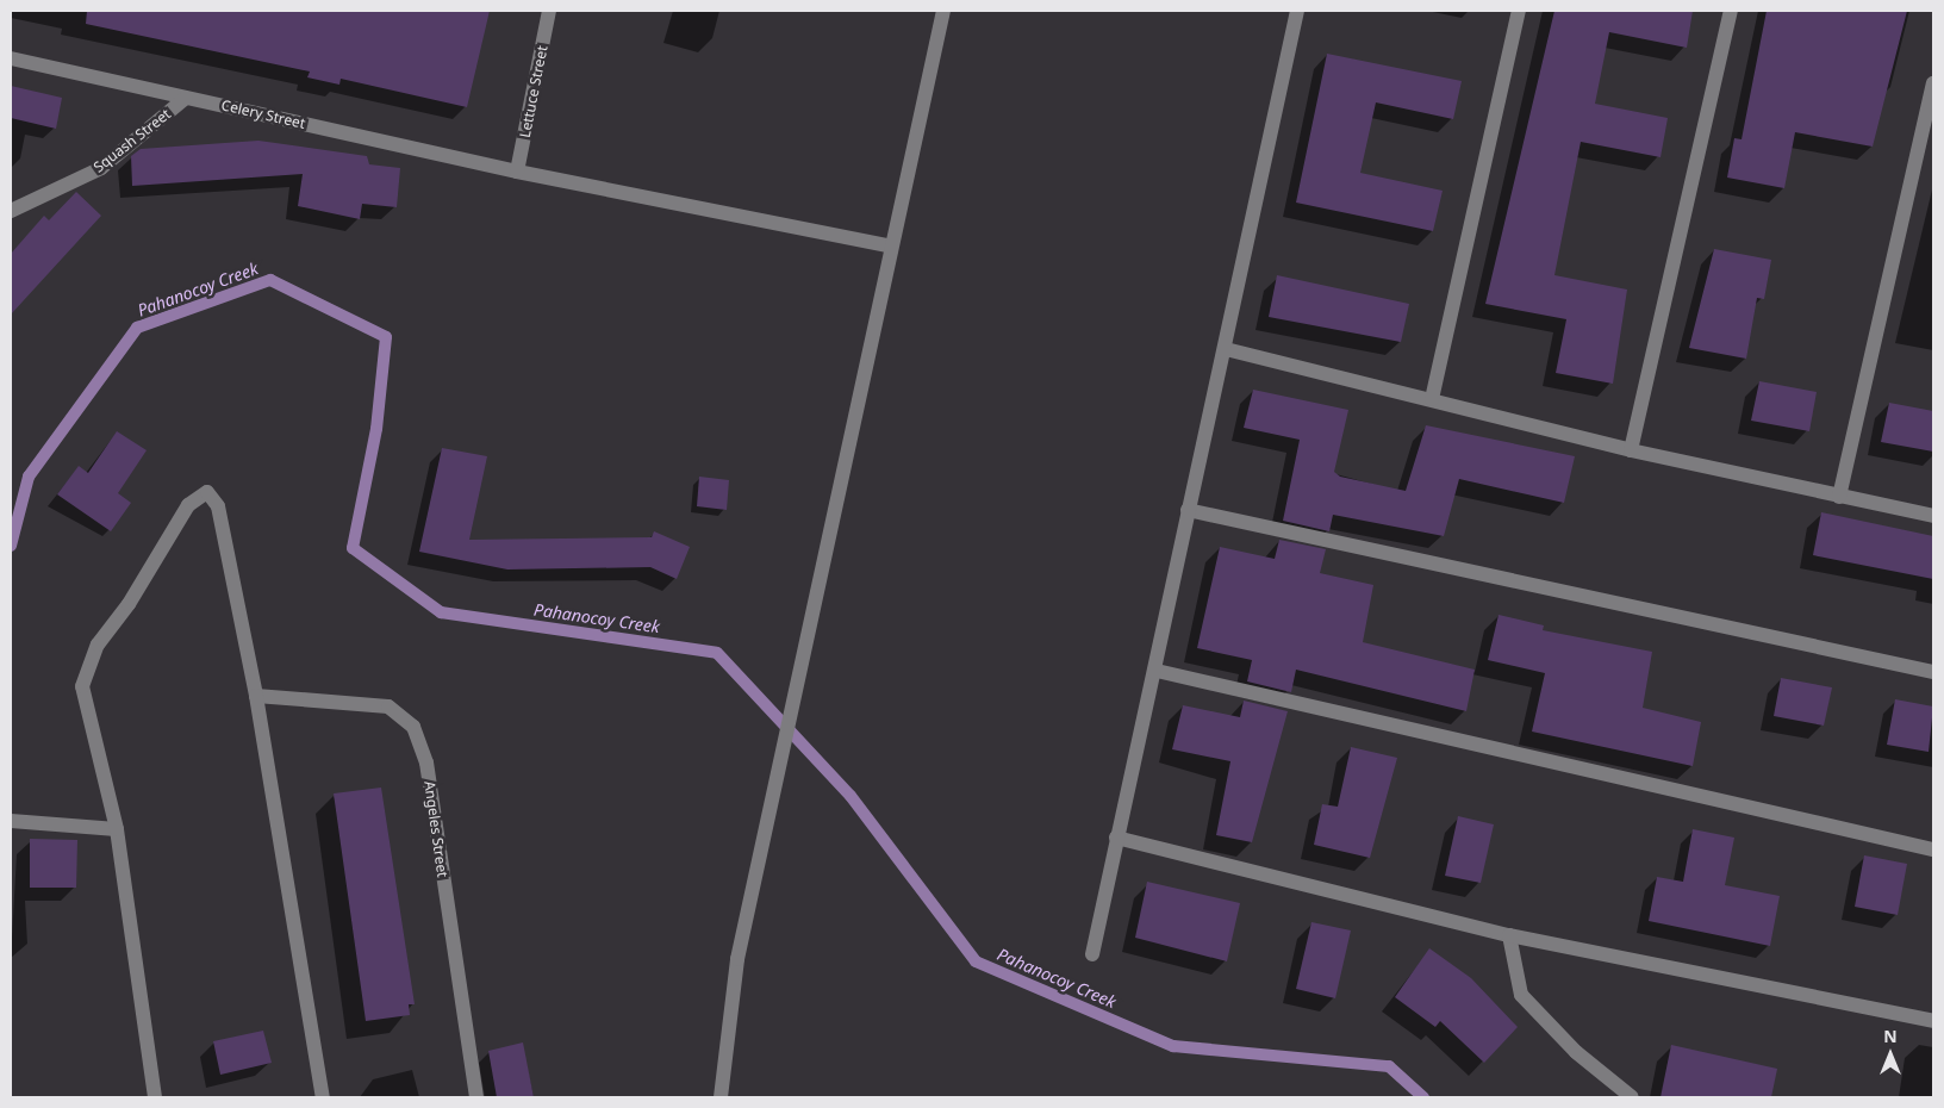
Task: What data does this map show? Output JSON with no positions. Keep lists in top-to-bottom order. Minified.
{"streets":{"street":["Lettuce Street","Celery Street","Squash Street","Angeles Street"]},"crossings":[["Lettuce Street","Celery Street"],["Celery Street","Squash Street"]],"water":["Pahanocoy Creek"],"north":"top"}
